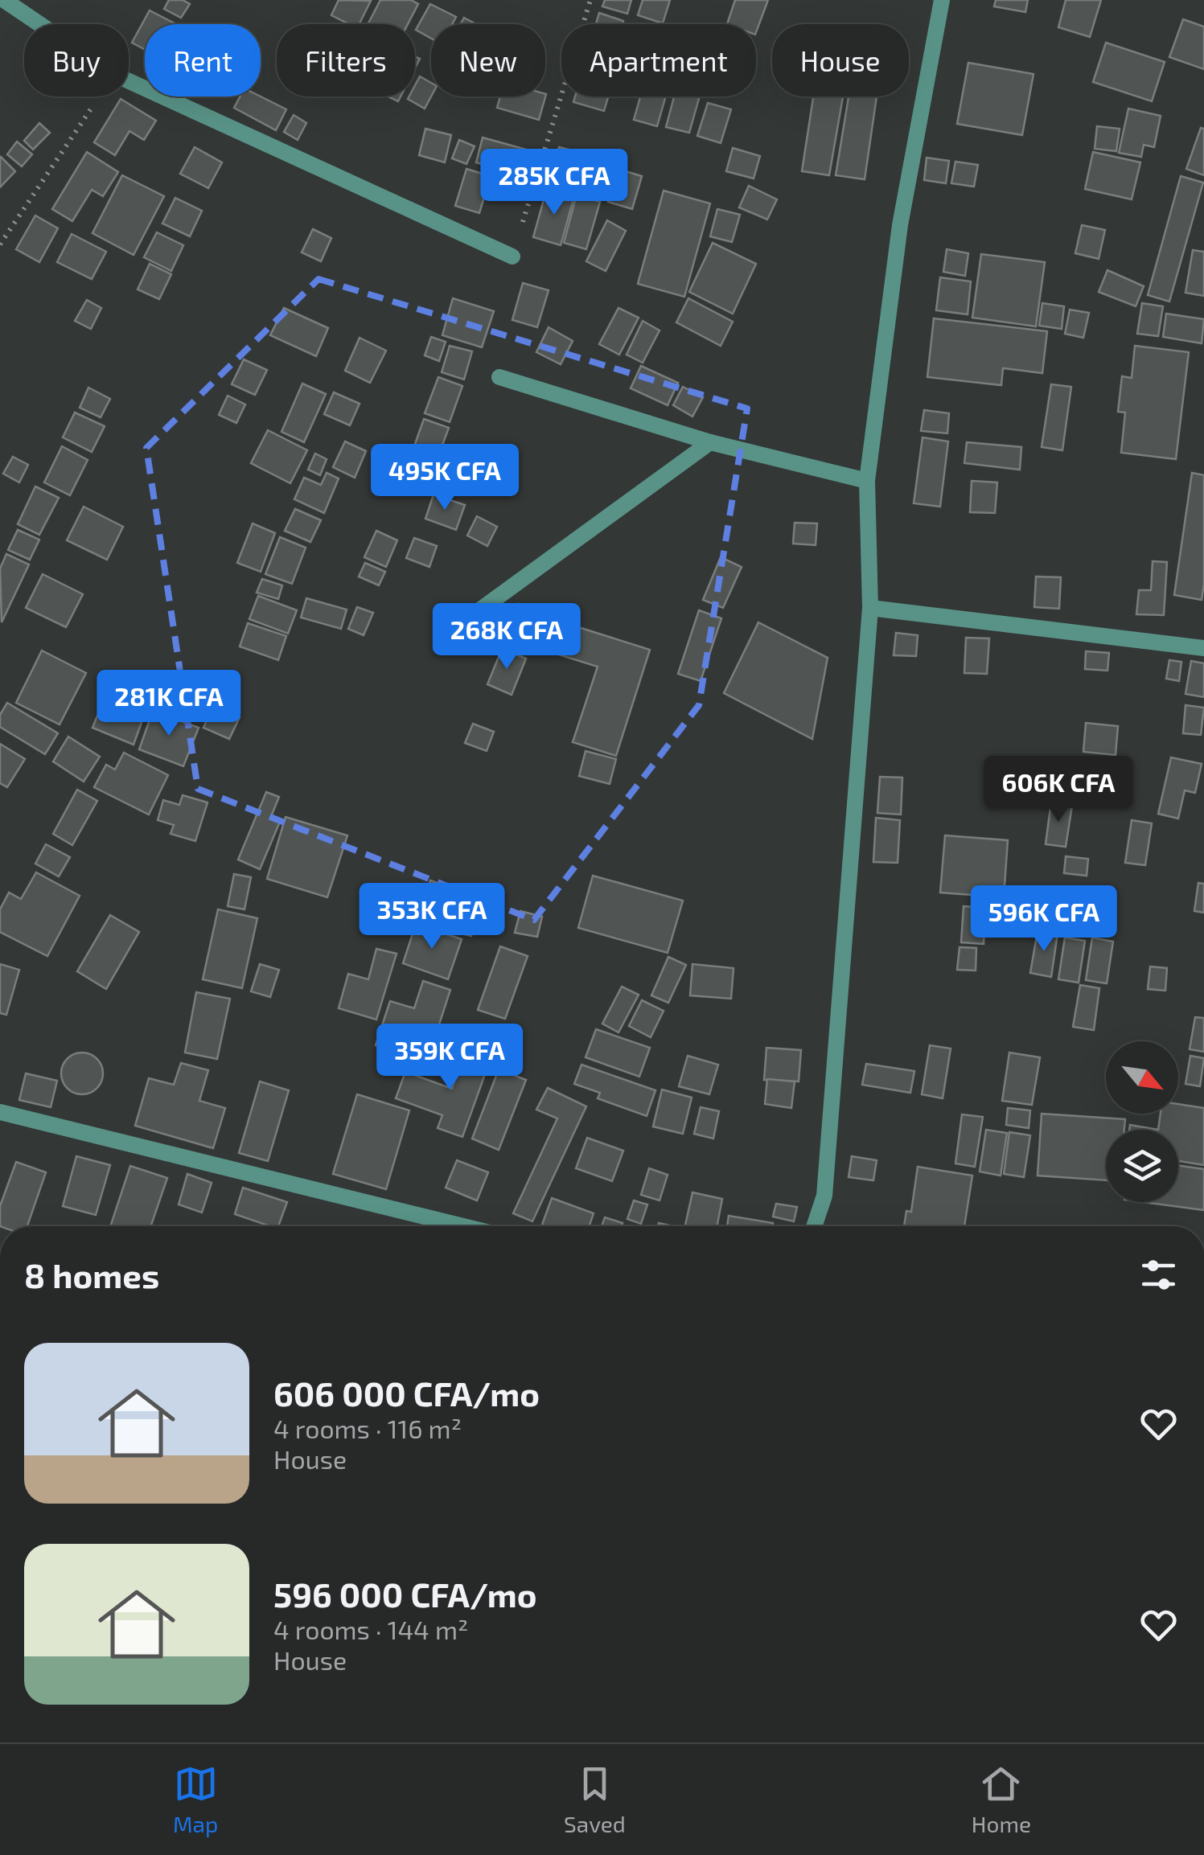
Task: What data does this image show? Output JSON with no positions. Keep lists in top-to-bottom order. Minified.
{"north":"bottom right","page":{"chip":["Buy","Rent","Filters","New","Apartment","House"],"price":["285K CFA","495K CFA","268K CFA","281K CFA","606K CFA","353K CFA","596K CFA","359K CFA"],"heading":"8 homes","list":[{"name":"606 000 CFA/mo","note":"4 rooms · 116 m² · House"},{"name":"596 000 CFA/mo","note":"4 rooms · 144 m² · House"}],"tabs":["Map","Saved","Home"]}}
